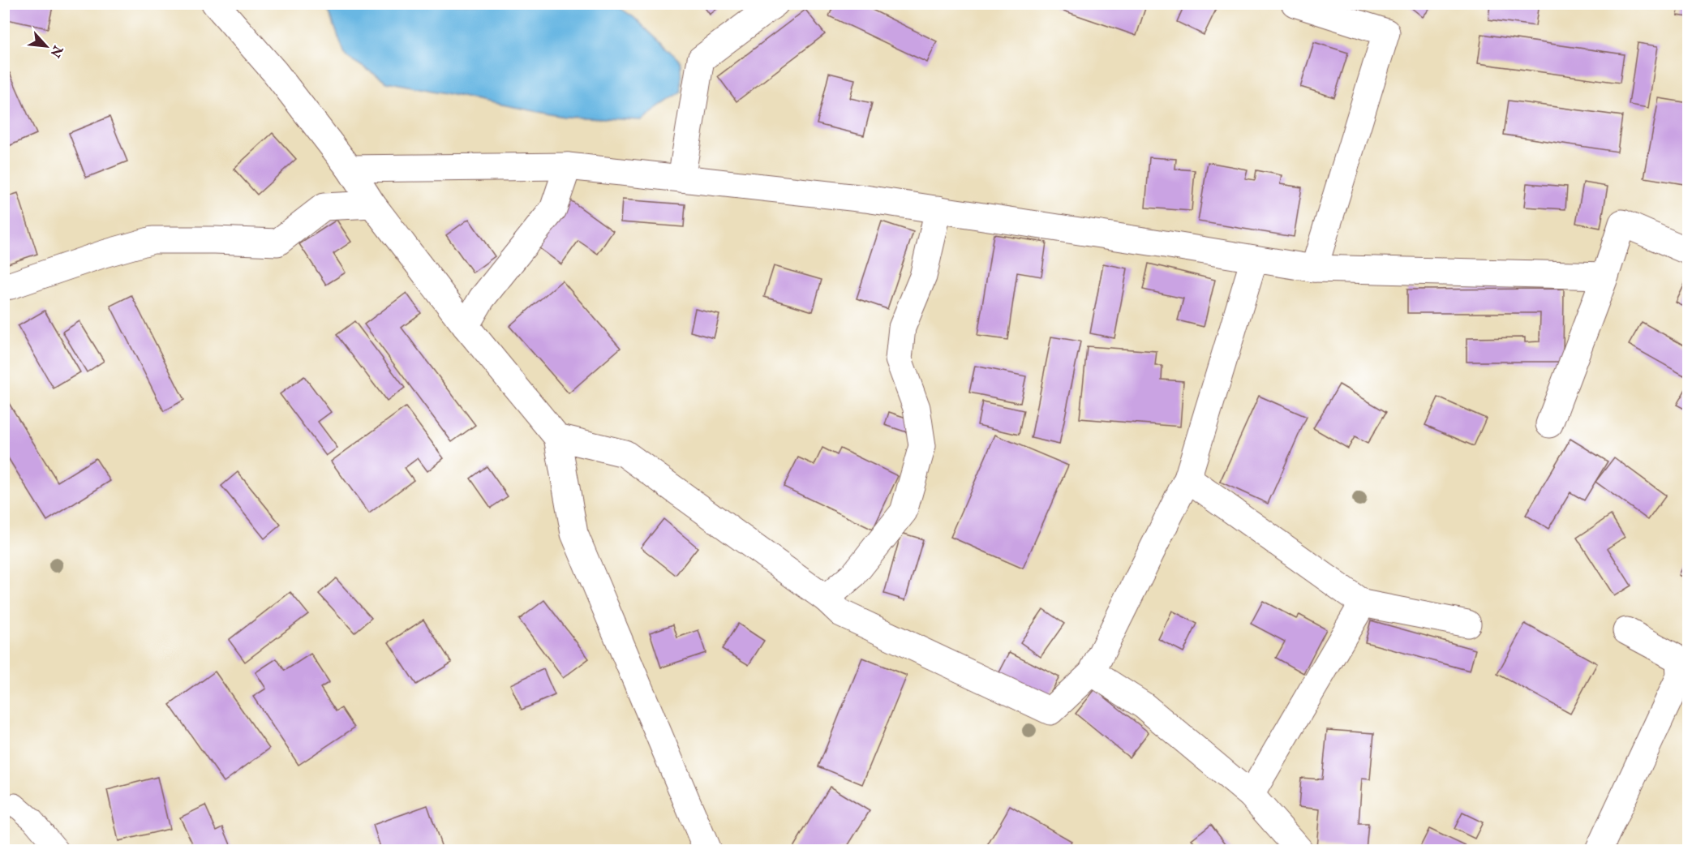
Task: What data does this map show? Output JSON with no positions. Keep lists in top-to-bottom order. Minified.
{"north":"bottom right"}
